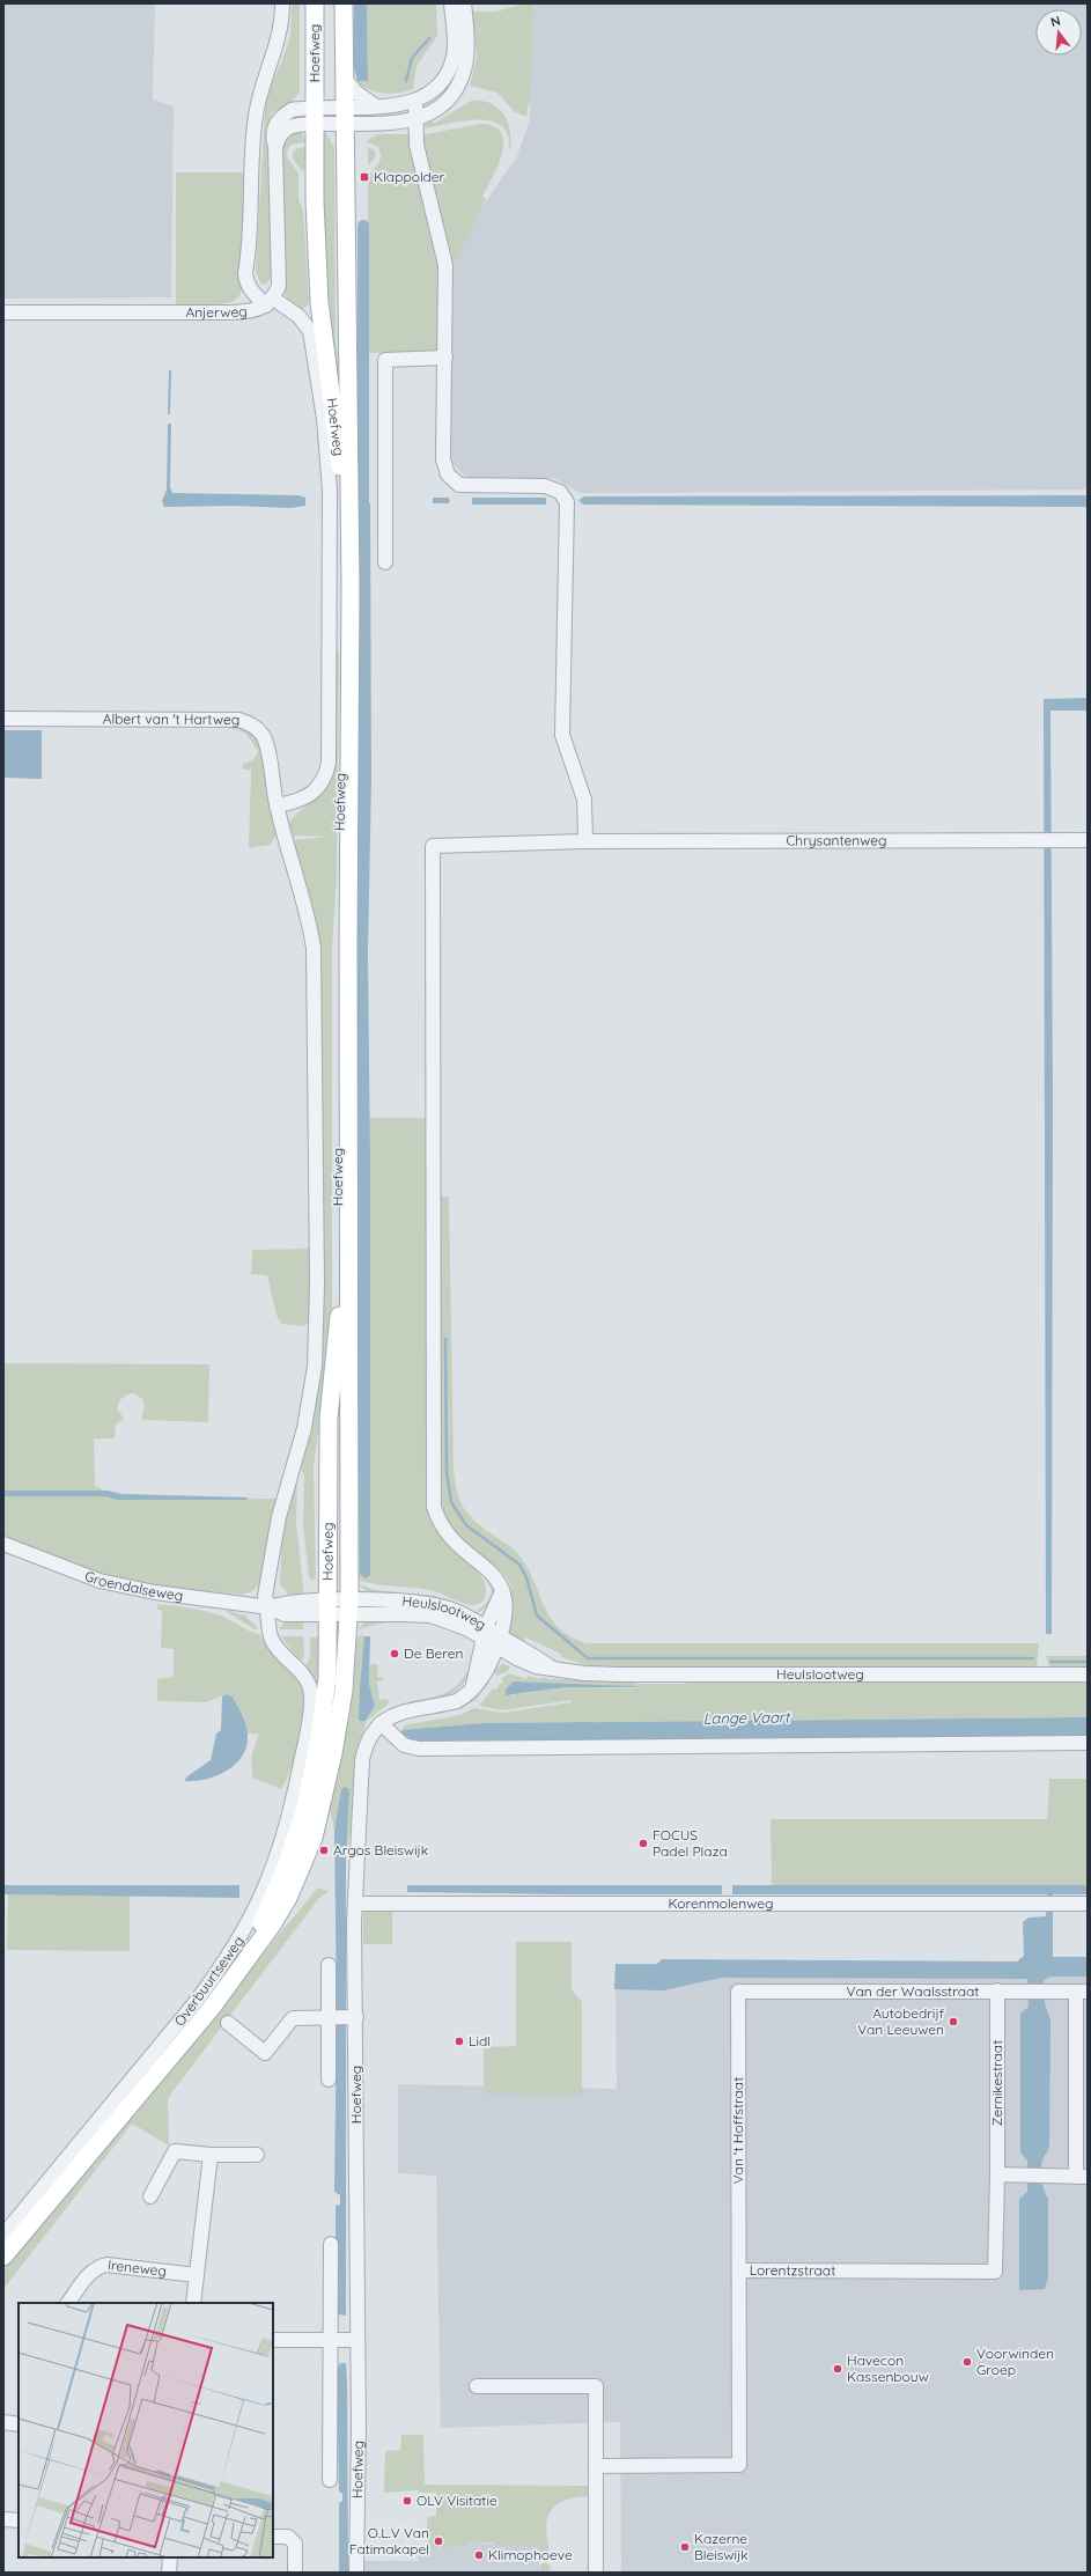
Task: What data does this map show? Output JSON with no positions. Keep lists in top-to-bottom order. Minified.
{"streets":{"main road":["Hoefweg","Overbuurtseweg"],"street":["Anjerweg","Albert van 't Hartweg","Chrysantenweg","Groendalseweg","Heulslootweg","Korenmolenweg","Van der Waalsstraat","Zernikestraat","Van 't Hoffstraat","Ireneweg","Lorentzstraat"]},"crossings":[["Hoefweg","Anjerweg"],["Hoefweg","Albert van 't Hartweg"],["Hoefweg","Chrysantenweg"],["Hoefweg","Groendalseweg"],["Hoefweg","Heulslootweg"],["Hoefweg","Korenmolenweg"],["Hoefweg","Overbuurtseweg"],["Groendalseweg","Heulslootweg"],["Groendalseweg","Overbuurtseweg"],["Heulslootweg","Overbuurtseweg"],["Van der Waalsstraat","Zernikestraat"],["Van der Waalsstraat","Van 't Hoffstraat"],["Zernikestraat","Lorentzstraat"],["Van 't Hoffstraat","Lorentzstraat"]],"water":["Lange Vaart"],"places":{"transit":["Klappolder"],"other":["De Beren","FOCUS Padel Plaza","Argos Bleiswijk","Autobedrijf Van Leeuwen","Lidl","Voorwinden Groep","Havecon Kassenbouw","OLV Visitatie","O.L.V Van Fatimakapel","Kazerne Bleiswijk","Klimophoeve"]},"north":"top"}
